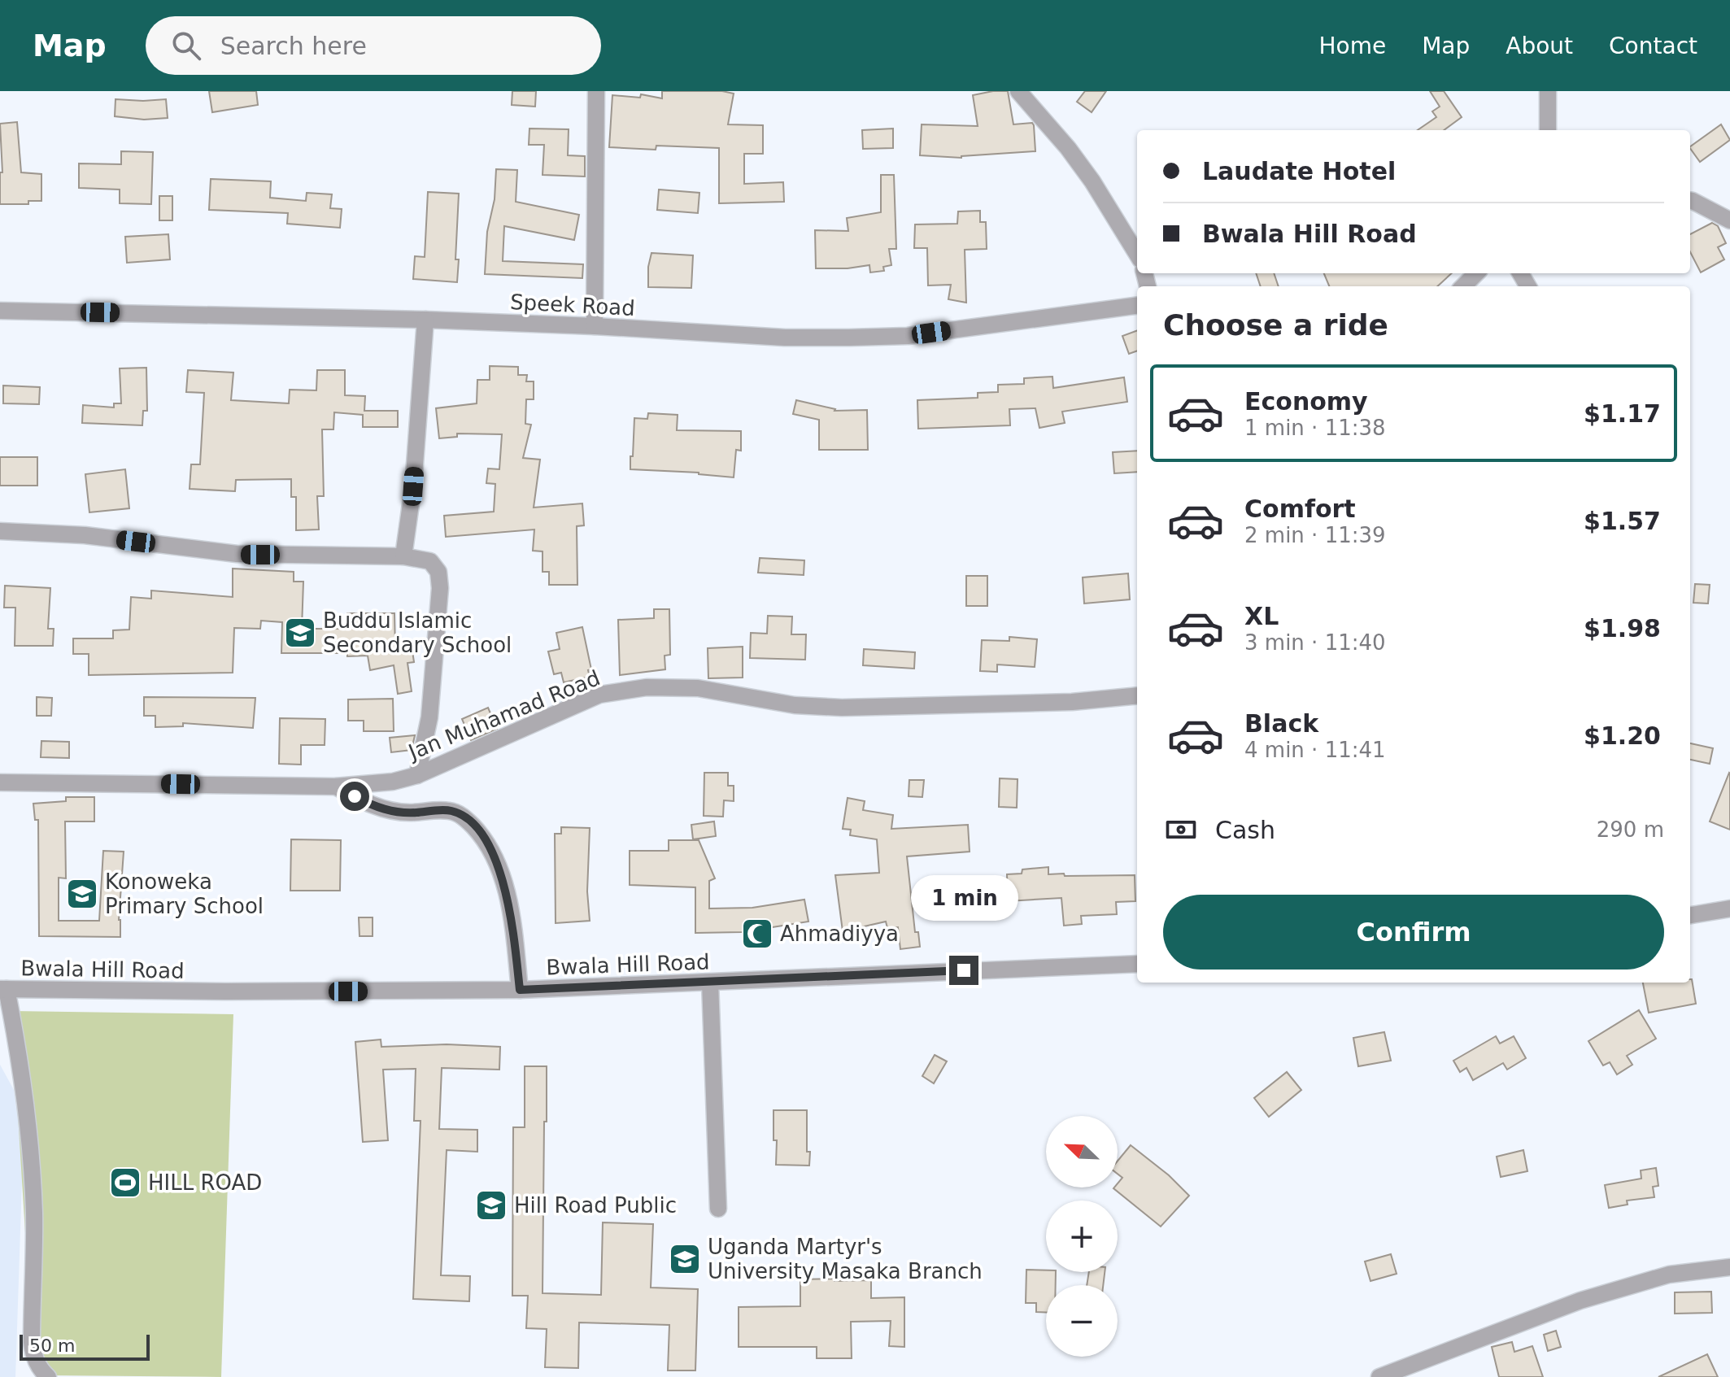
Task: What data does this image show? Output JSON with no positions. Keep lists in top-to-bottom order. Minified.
{"streets":{"street":["Speek Road","Jan Muhamad Road","Bwala Hill Road"]},"places":{"school or university":["Buddu Islamic Secondary School","Konoweka Primary School","Hill Road Public","Uganda Martyr's University Masaka Branch"],"mosque":["Ahmadiyya"],"sports":["HILL ROAD"]},"scale_bar":"50 m","north":"top left","page":{"header":"Map","search":"Search here","nav":["Home","Map","About","Contact"],"banner":["Laudate Hotel","Bwala Hill Road"],"heading":"Choose a ride","list":[{"name":"Economy","note":"1 min · 11:38","value":"$1.17"},{"name":"Comfort","note":"2 min · 11:39","value":"$1.57"},{"name":"XL","note":"3 min · 11:40","value":"$1.98"},{"name":"Black","note":"4 min · 11:41","value":"$1.20"}],"pay":["Cash","290 m"],"bubble":"1 min","buttons":"Confirm","map_buttons":["+","−"],"scale":"50 m"}}
